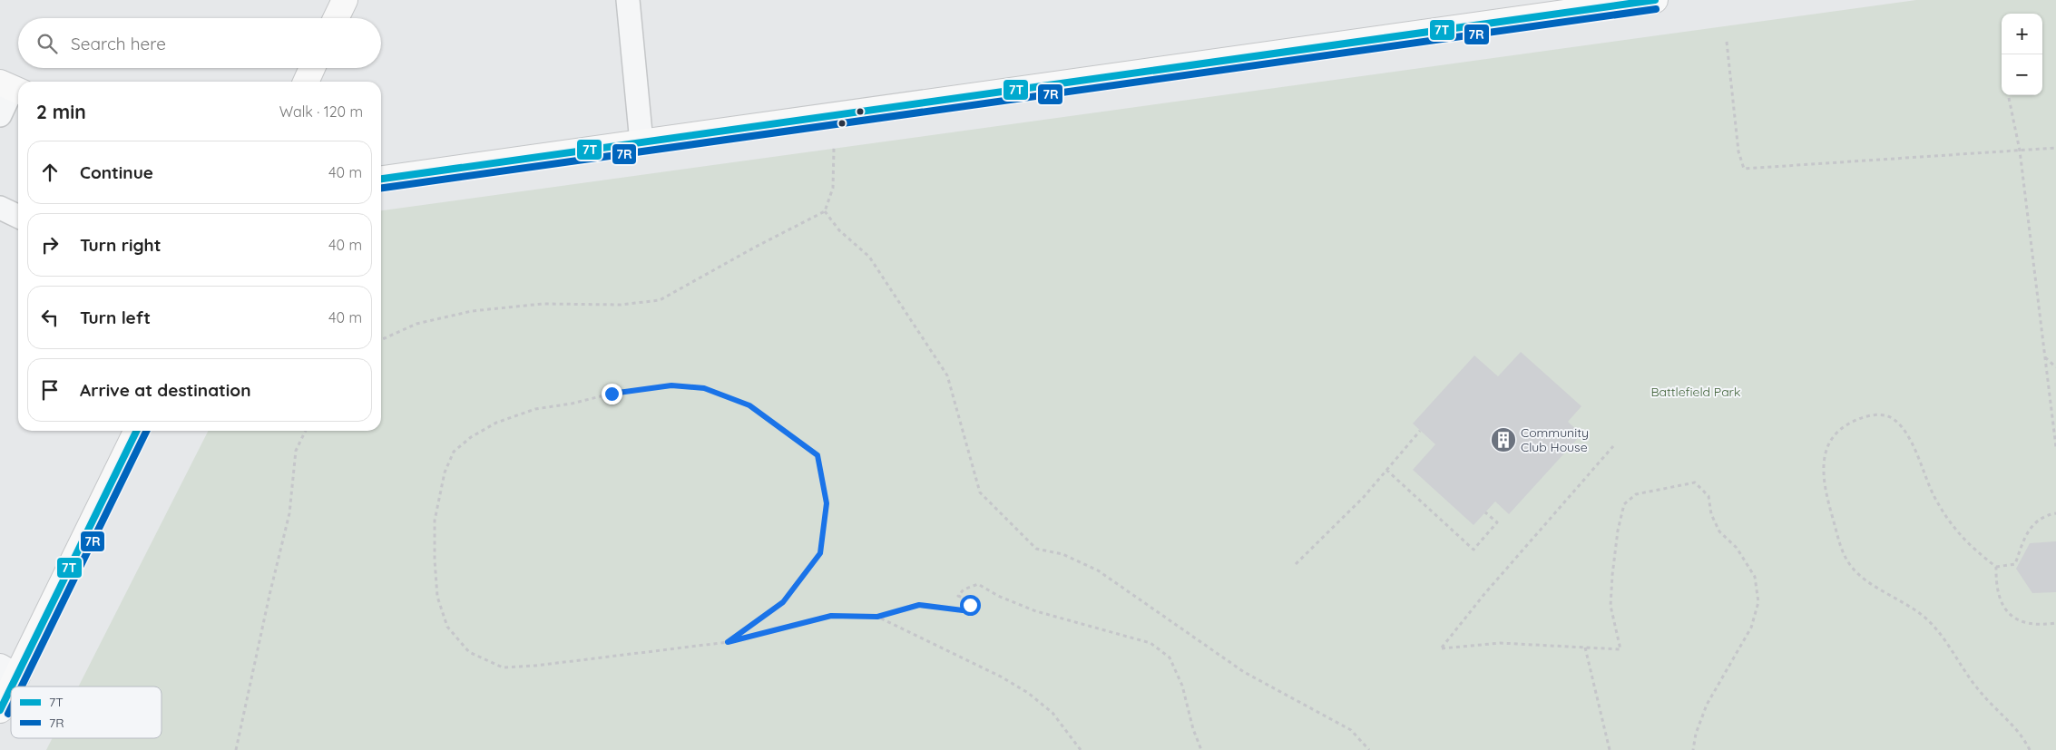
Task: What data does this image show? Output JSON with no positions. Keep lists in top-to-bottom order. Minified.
{"parks":["Battlefield Park"],"places":{"building":["Community Club House"]},"lines":["transit line 7T","transit line 7R"],"legend":["7T","7R"],"page":{"map_buttons":["+","−"],"search":"Search here","heading":["2 min","Walk · 120 m"],"list":[["Continue","40 m"],["Turn right","40 m"],["Turn left","40 m"],"Arrive at destination"]}}
